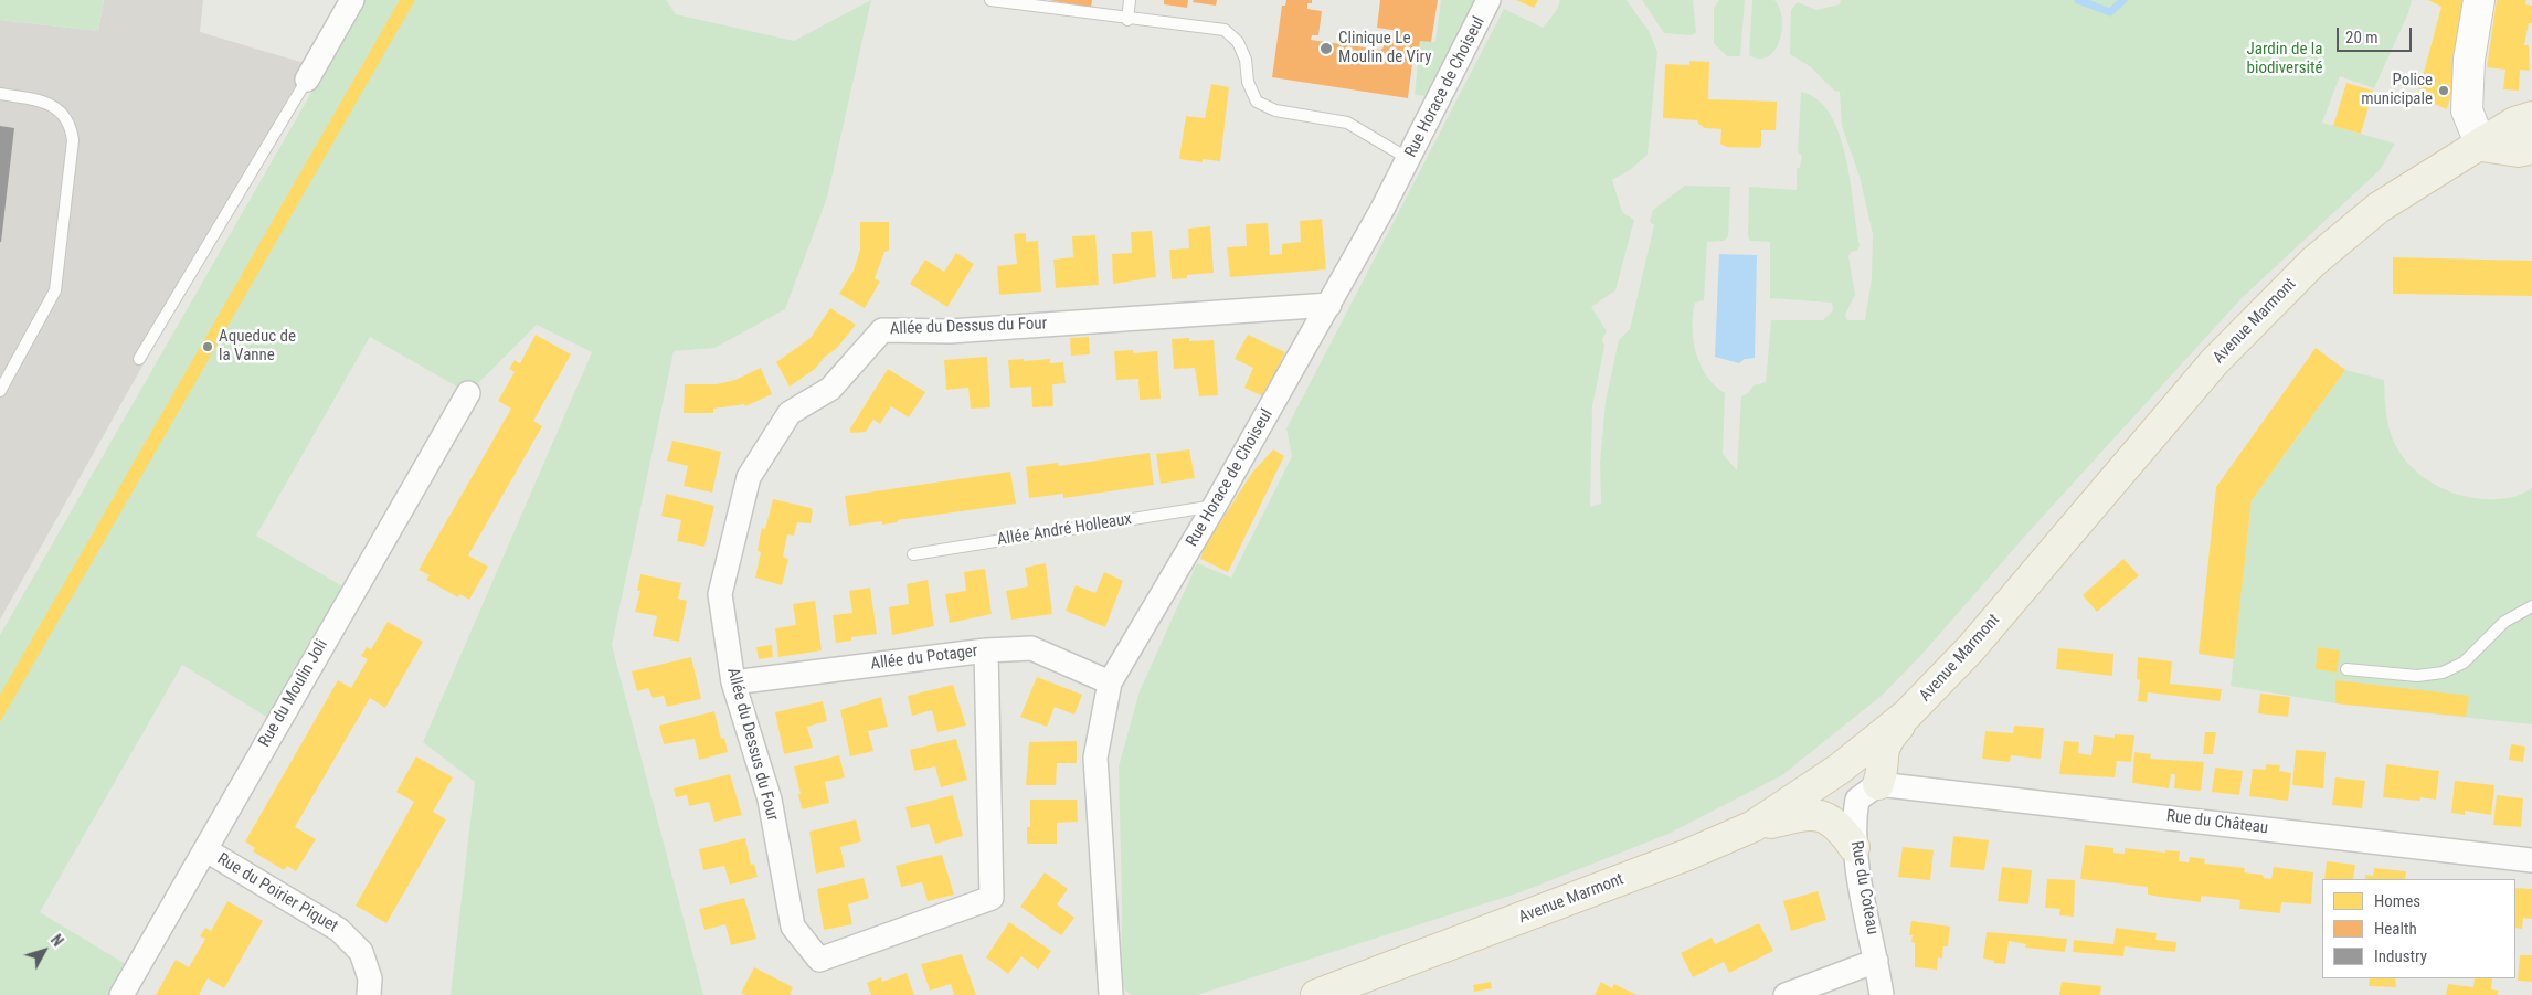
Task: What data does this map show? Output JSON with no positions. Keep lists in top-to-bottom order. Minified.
{"streets":{"main road":["Avenue Marmont"],"street":["Rue Horace de Choiseul","Allée du Dessus du Four","Allée du Potager","Rue du Moulin Joli","Rue du Château","Rue du Coteau","Rue du Poirier Piquet"],"lane":["Allée André Holleaux"]},"crossings":[["Rue Horace de Choiseul","Allée du Dessus du Four"],["Rue Horace de Choiseul","Allée André Holleaux"],["Rue Horace de Choiseul","Allée du Potager"],["Allée du Dessus du Four","Allée du Potager"],["Rue du Moulin Joli","Rue du Poirier Piquet"],["Rue du Château","Rue du Coteau"]],"parks":["Jardin de la biodiversité"],"places":["Clinique Le Moulin de Viry","Police municipale","Aqueduc de la Vanne"],"legend":["Homes","Health","Industry"],"scale_bar":"20 m","north":"top right"}
